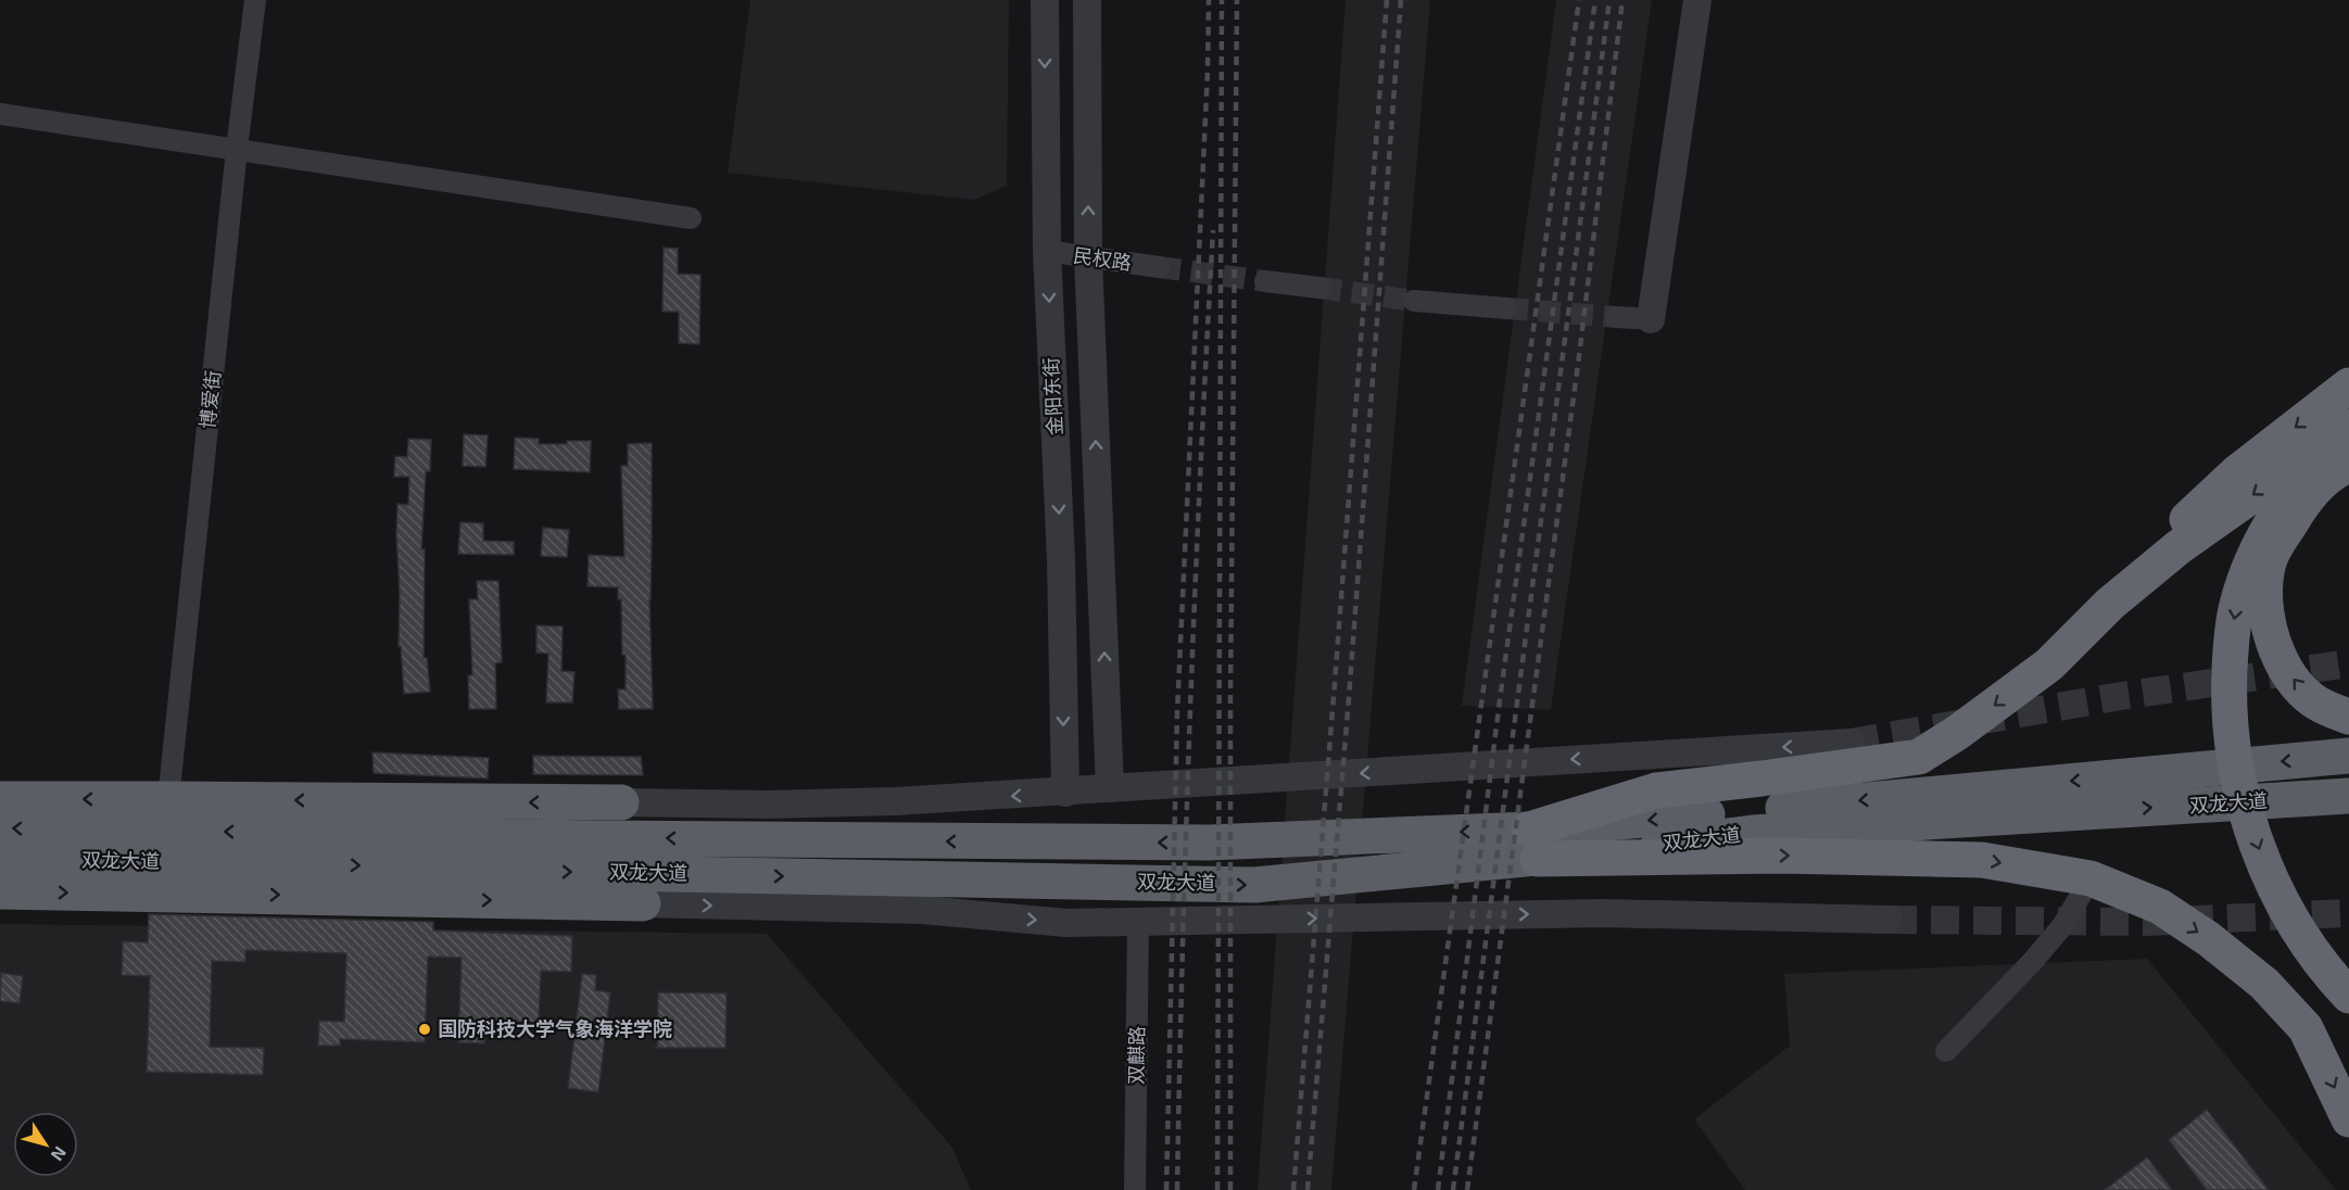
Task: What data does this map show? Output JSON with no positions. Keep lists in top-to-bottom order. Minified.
{"streets":{"highway":["双龙大道"],"street":["民权路","金阳东街","博爱街","双麒路"]},"crossings":[["民权路","金阳东街"]],"places":["国防科技大学气象海洋学院"],"north":"bottom right"}
